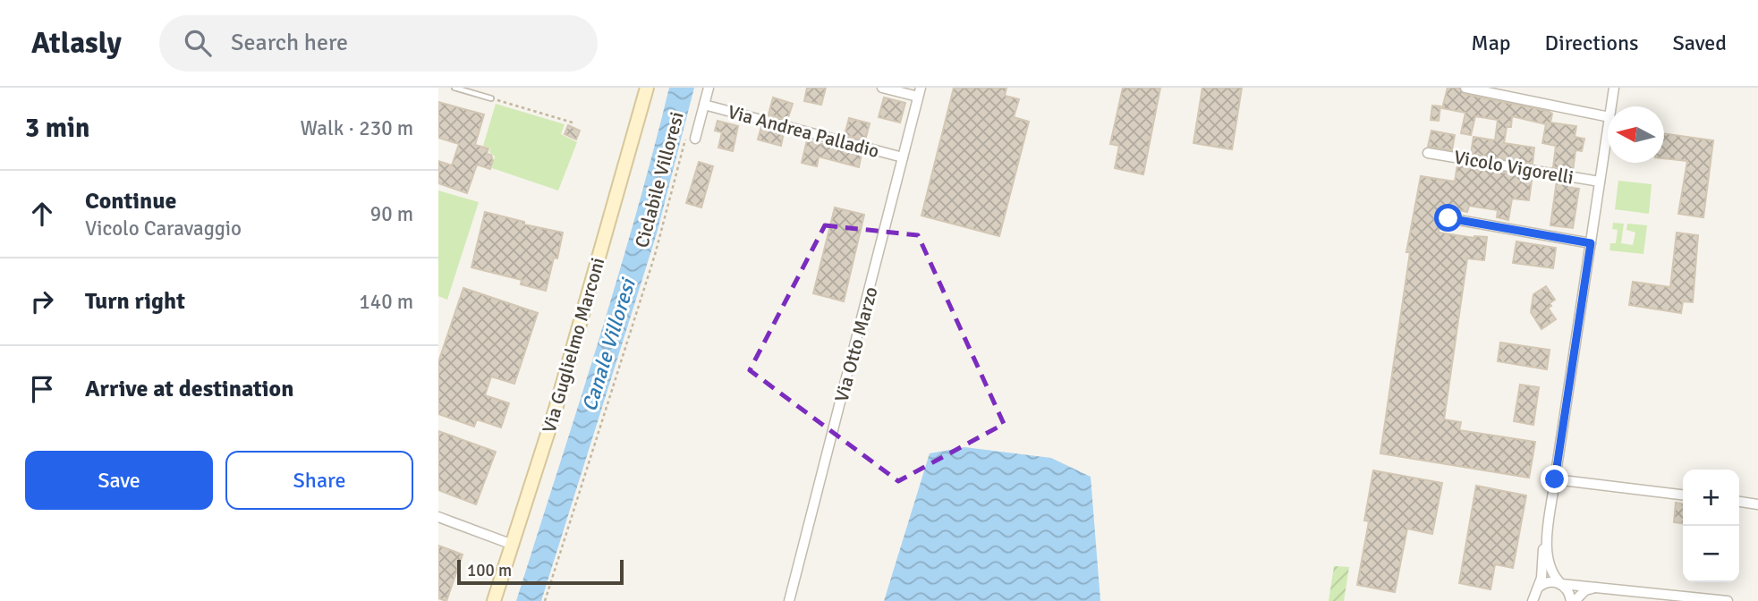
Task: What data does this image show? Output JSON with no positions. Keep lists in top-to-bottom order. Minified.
{"streets":{"street":["Via Andrea Palladio","Vicolo Vigorelli","Via Otto Marzo","Via Guglielmo Marconi"],"path":["Ciclabile Villoresi"]},"crossings":[["Via Andrea Palladio","Via Otto Marzo"]],"water":["Canale Villoresi"],"scale_bar":"100 m","north":"left","page":{"header":"Atlasly","search":"Search here","nav":["Map","Directions","Saved"],"heading":["3 min","Walk · 230 m"],"list":[["Continue","Vicolo Caravaggio","90 m"],["Turn right","140 m"],"Arrive at destination"],"buttons":["Save","Share"],"map_buttons":["+","−"],"scale":"100 m"}}
